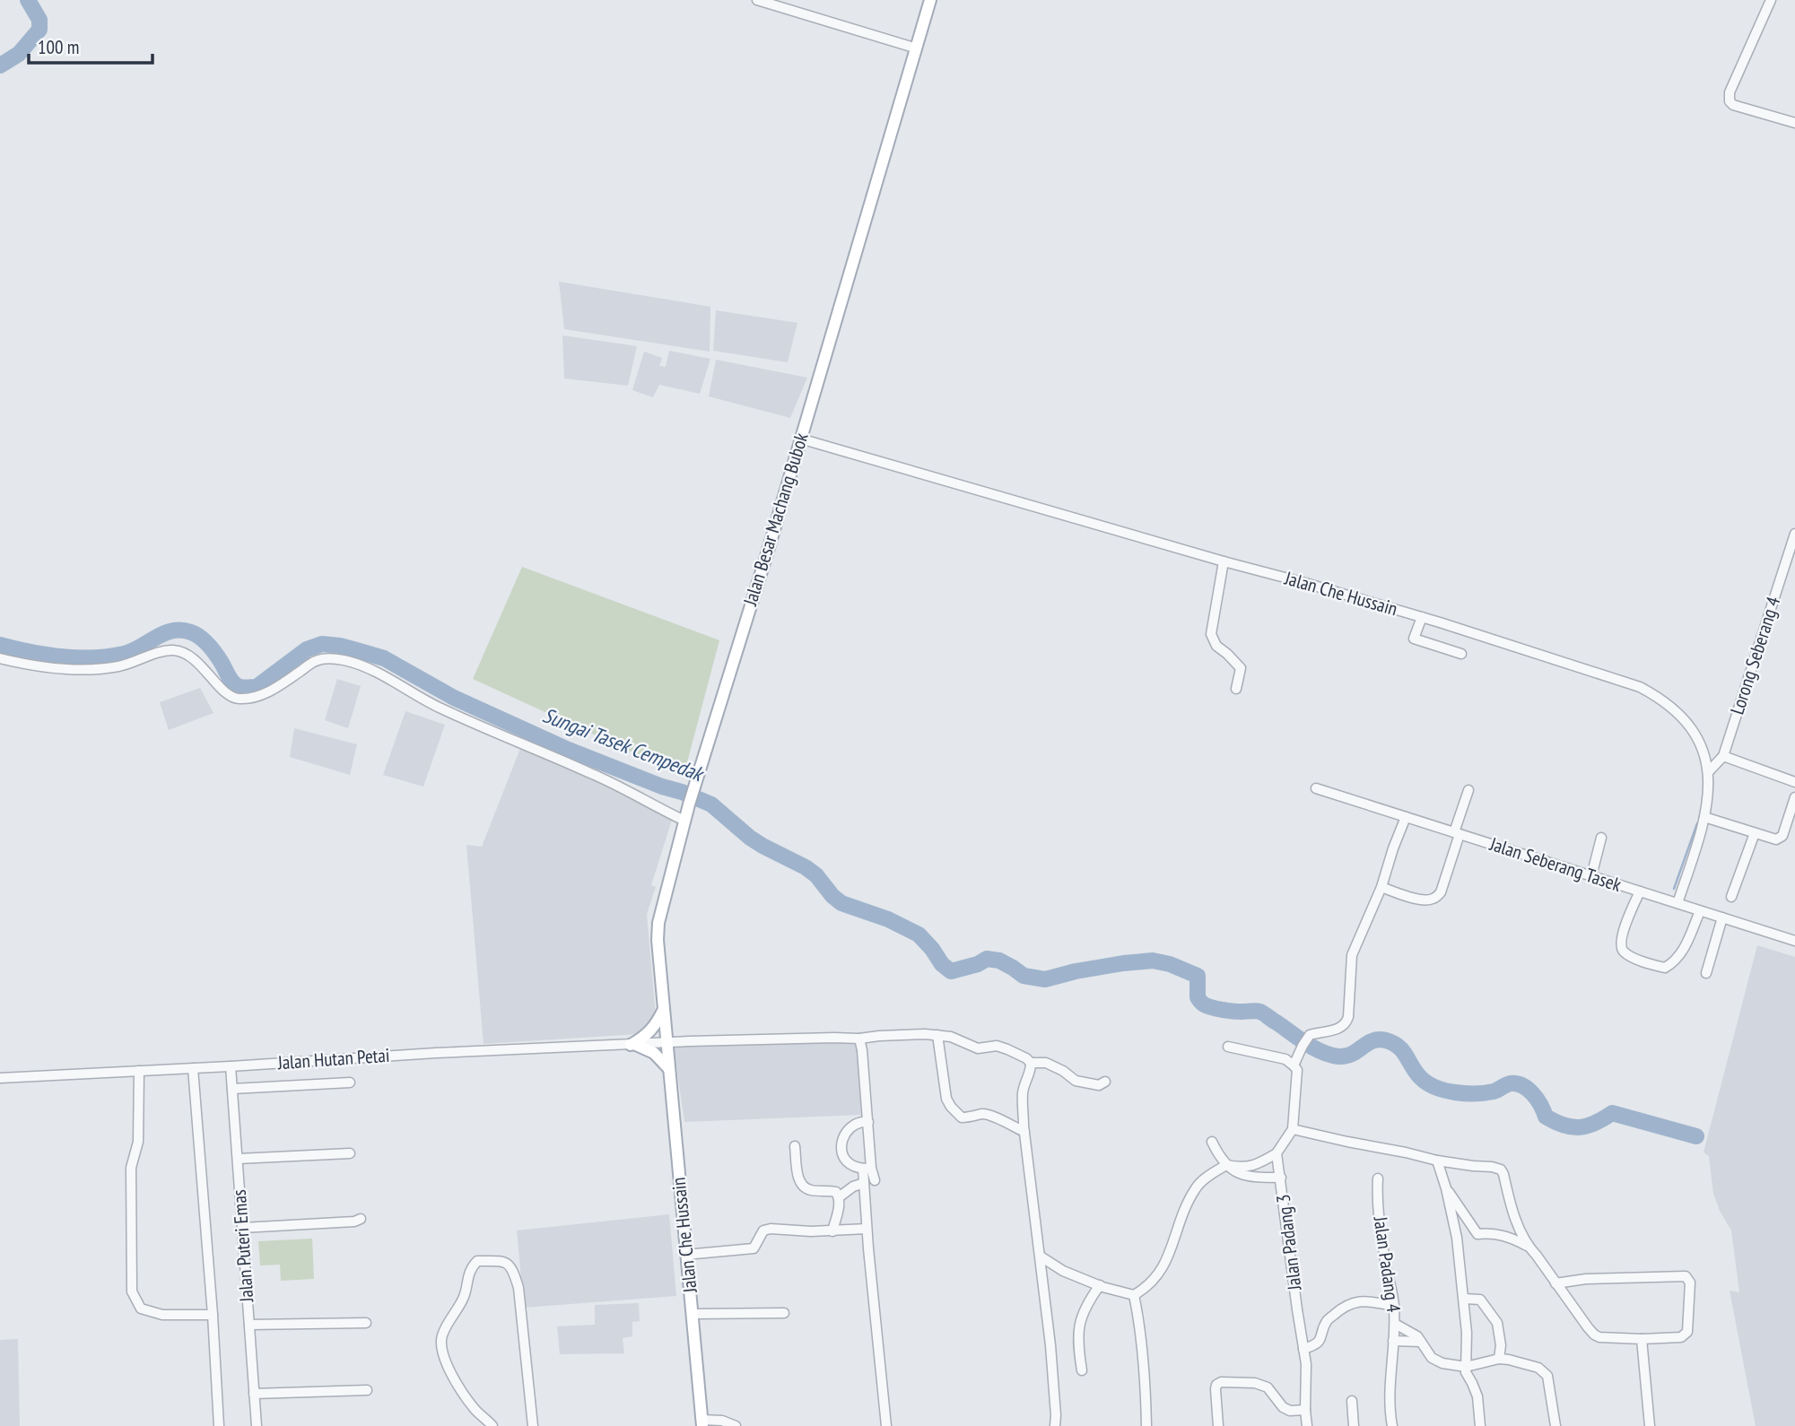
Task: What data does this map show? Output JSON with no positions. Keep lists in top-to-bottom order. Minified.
{"streets":{"main road":["Jalan Besar Machang Bubok","Jalan Che Hussain"],"street":["Lorong Seberang 4","Jalan Seberang Tasek","Jalan Hutan Petai","Jalan Padang 3","Jalan Puteri Emas","Jalan Padang 4"]},"crossings":[["Jalan Besar Machang Bubok","Jalan Che Hussain"],["Jalan Besar Machang Bubok","Jalan Hutan Petai"],["Jalan Che Hussain","Lorong Seberang 4"],["Jalan Che Hussain","Jalan Seberang Tasek"],["Jalan Che Hussain","Jalan Hutan Petai"],["Jalan Hutan Petai","Jalan Puteri Emas"]],"water":["Sungai Tasek Cempedak"],"scale_bar":"100 m"}
